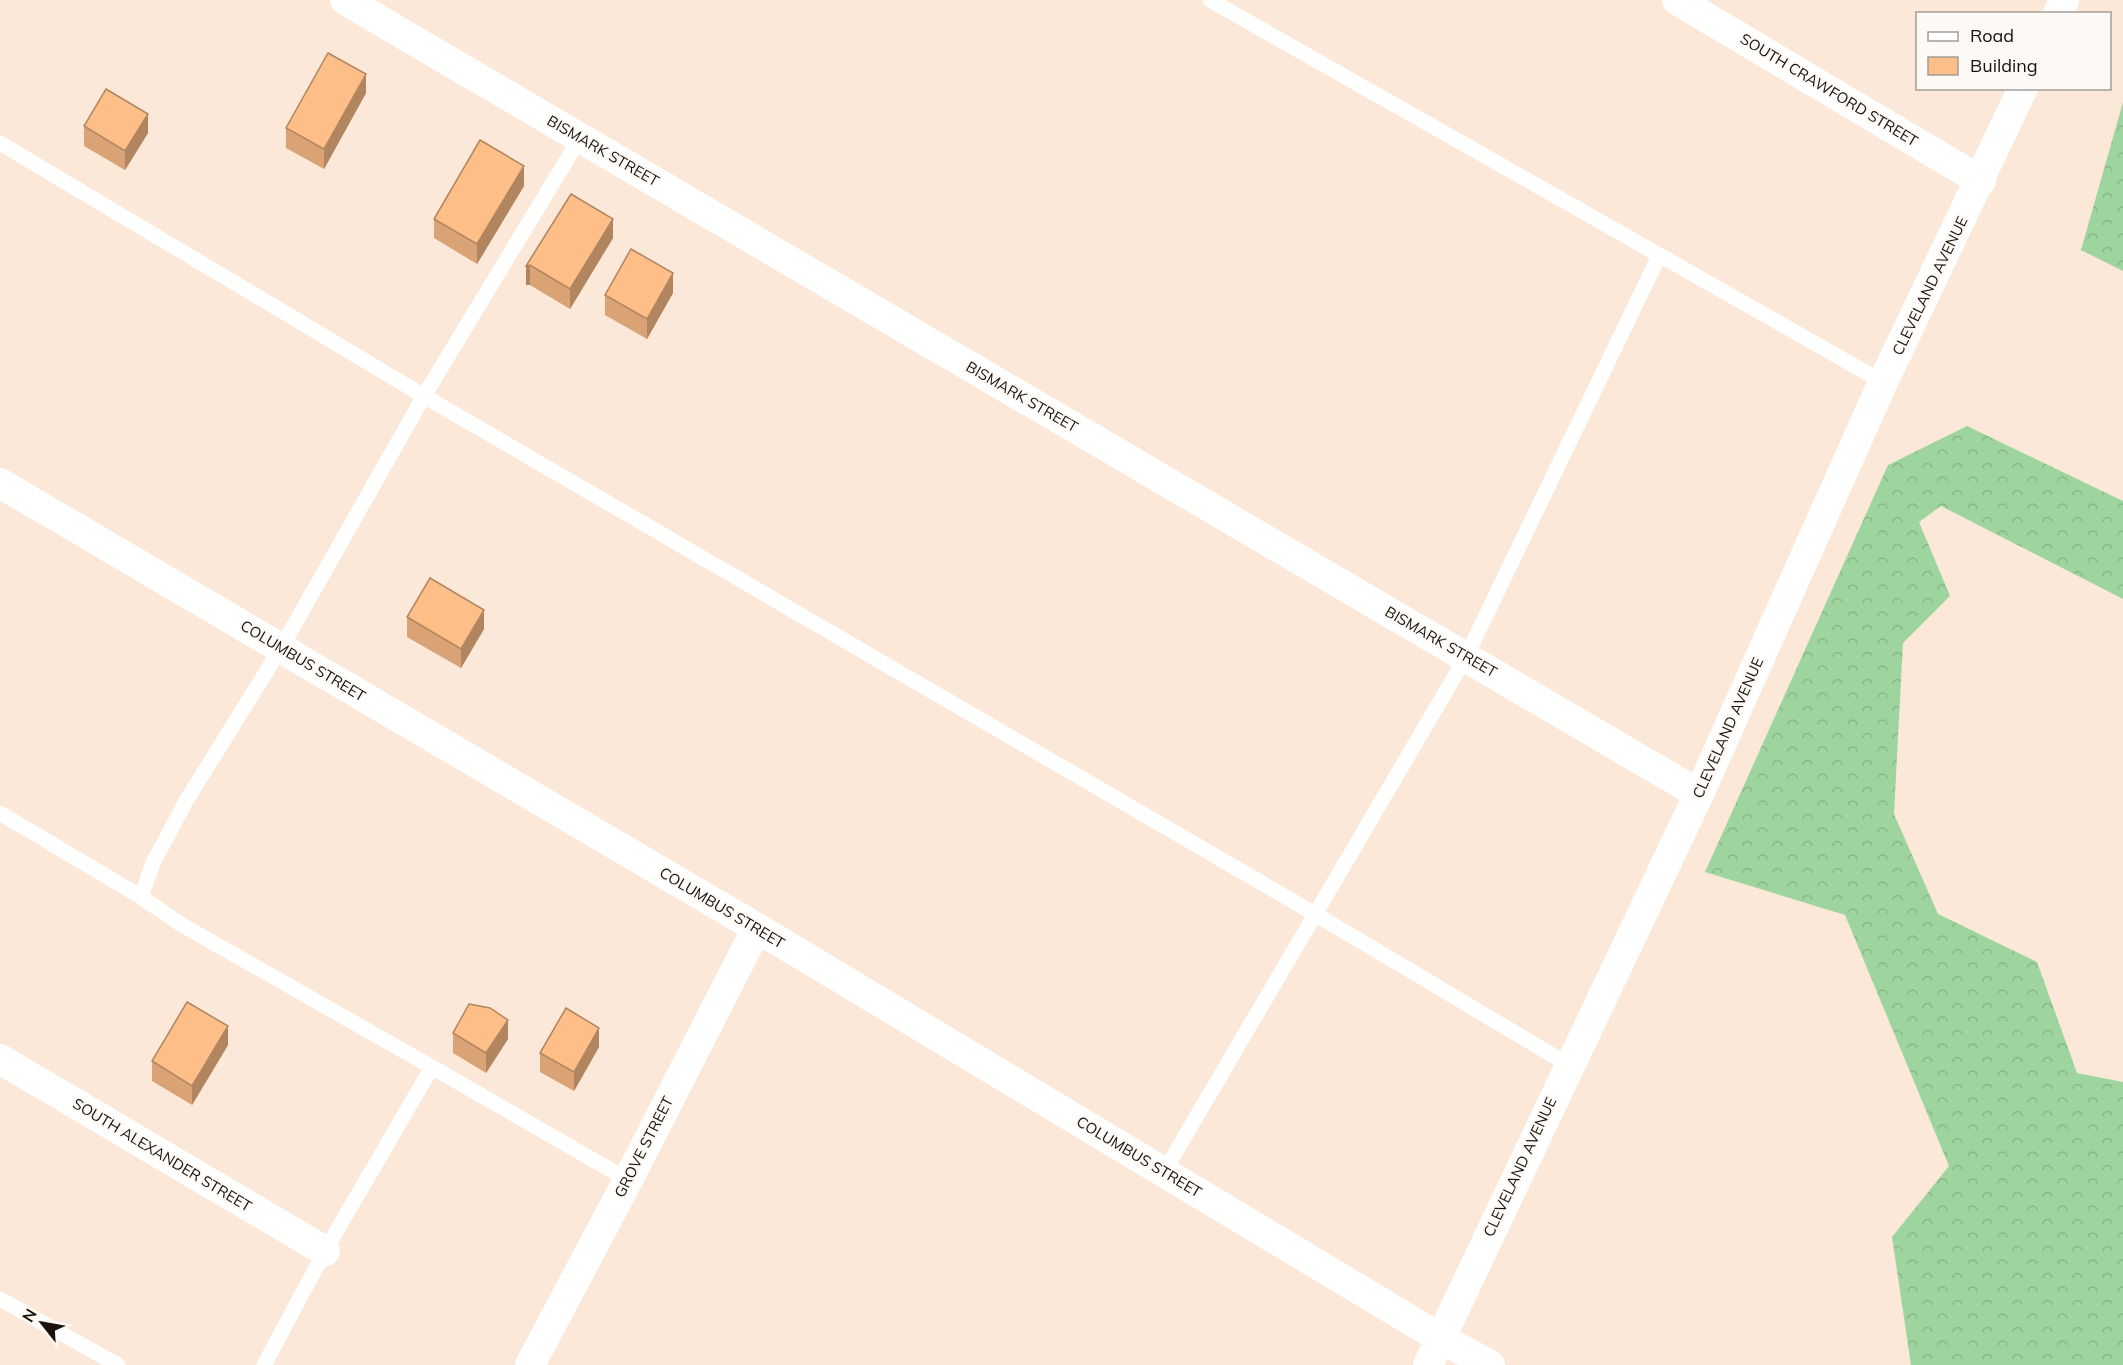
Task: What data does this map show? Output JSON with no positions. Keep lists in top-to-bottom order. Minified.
{"streets":{"street":["SOUTH CRAWFORD STREET","BISMARK STREET","CLEVELAND AVENUE","COLUMBUS STREET","GROVE STREET","SOUTH ALEXANDER STREET"]},"crossings":[["SOUTH CRAWFORD STREET","CLEVELAND AVENUE"],["BISMARK STREET","CLEVELAND AVENUE"],["CLEVELAND AVENUE","COLUMBUS STREET"],["COLUMBUS STREET","GROVE STREET"]],"legend":["Road","Building"],"north":"top left"}
